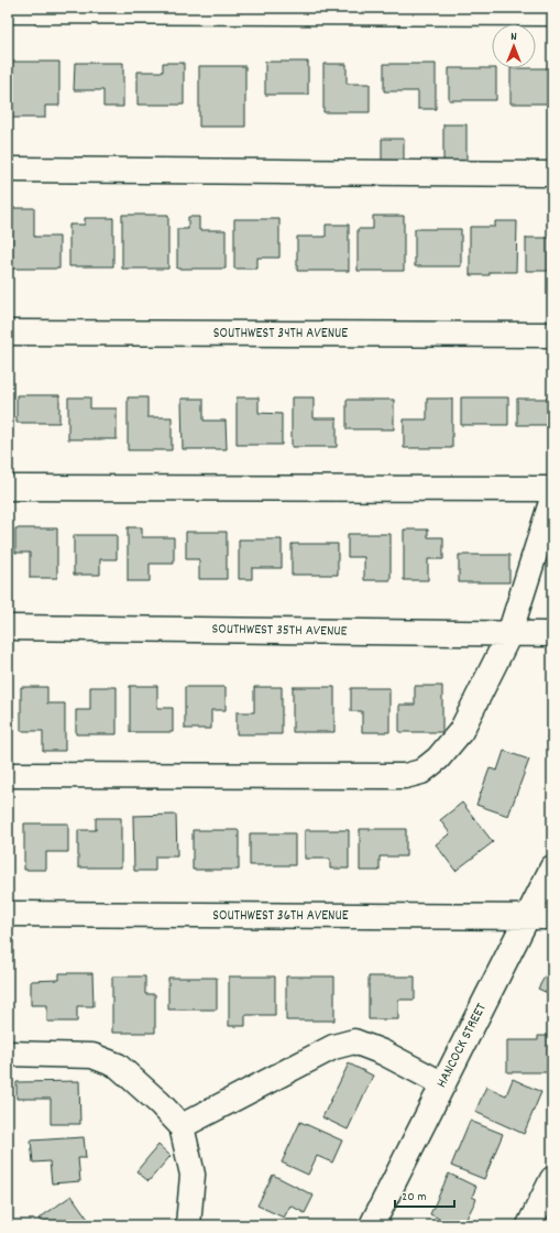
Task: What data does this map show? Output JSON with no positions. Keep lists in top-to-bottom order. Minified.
{"streets":{"street":["SOUTHWEST 34TH AVENUE","SOUTHWEST 35TH AVENUE","SOUTHWEST 36TH AVENUE","HANCOCK STREET"]},"crossings":[["SOUTHWEST 36TH AVENUE","HANCOCK STREET"]],"scale_bar":"20 m","north":"top"}
